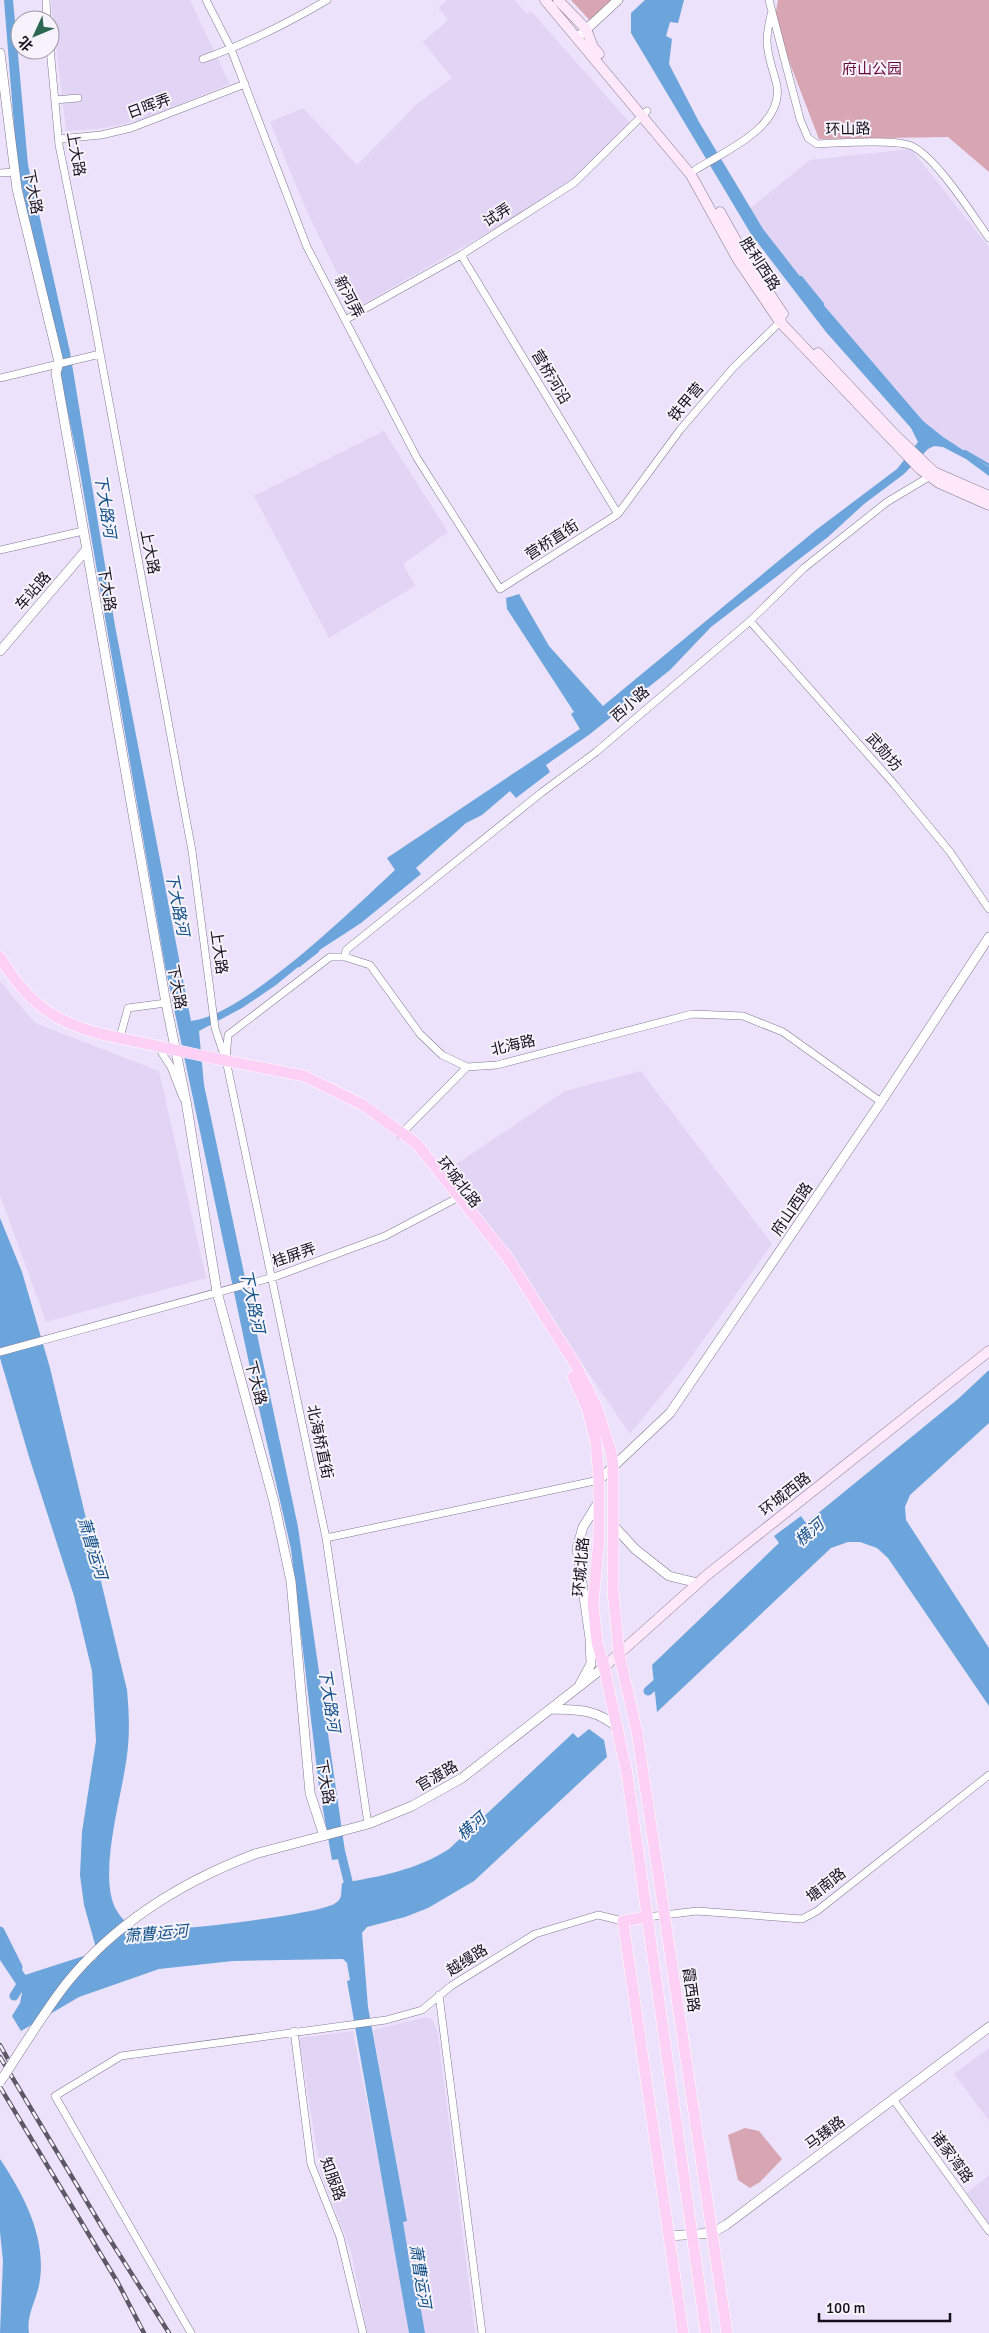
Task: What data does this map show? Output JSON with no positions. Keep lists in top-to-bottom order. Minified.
{"streets":{"main road":["胜利西路","环城北路","环城西路","霞西路"],"street":["日晖弄","环山路","上大路","下大路","试弄","新河弄","营桥河沿","铁甲营","营桥直街","车站路","西小路","武勋坊","北海路","府山西路","桂屏弄","北海桥直街","官渡路","塘南路","越缦路","马臻路","诸家湾路","知服路"]},"crossings":[["日晖弄","上大路"],["日晖弄","新河弄"],["上大路","环城北路"],["上大路","北海桥直街"],["下大路","车站路"],["下大路","桂屏弄"],["下大路","官渡路"],["试弄","胜利西路"],["试弄","新河弄"],["试弄","营桥河沿"],["胜利西路","铁甲营"],["胜利西路","西小路"],["新河弄","营桥直街"],["营桥河沿","铁甲营"],["营桥河沿","营桥直街"],["铁甲营","营桥直街"],["西小路","武勋坊"],["西小路","北海路"],["北海路","府山西路"],["环城北路","府山西路"],["环城北路","桂屏弄"],["环城北路","北海桥直街"],["环城北路","环城西路"],["环城北路","官渡路"],["环城北路","霞西路"],["桂屏弄","北海桥直街"],["北海桥直街","官渡路"],["环城西路","官渡路"],["环城西路","霞西路"],["塘南路","霞西路"],["越缦路","知服路"],["霞西路","马臻路"],["马臻路","诸家湾路"]],"water":["下大路河","横河","萧曹运河"],"parks":["府山公园"],"scale_bar":"100 m","north":"bottom left"}
